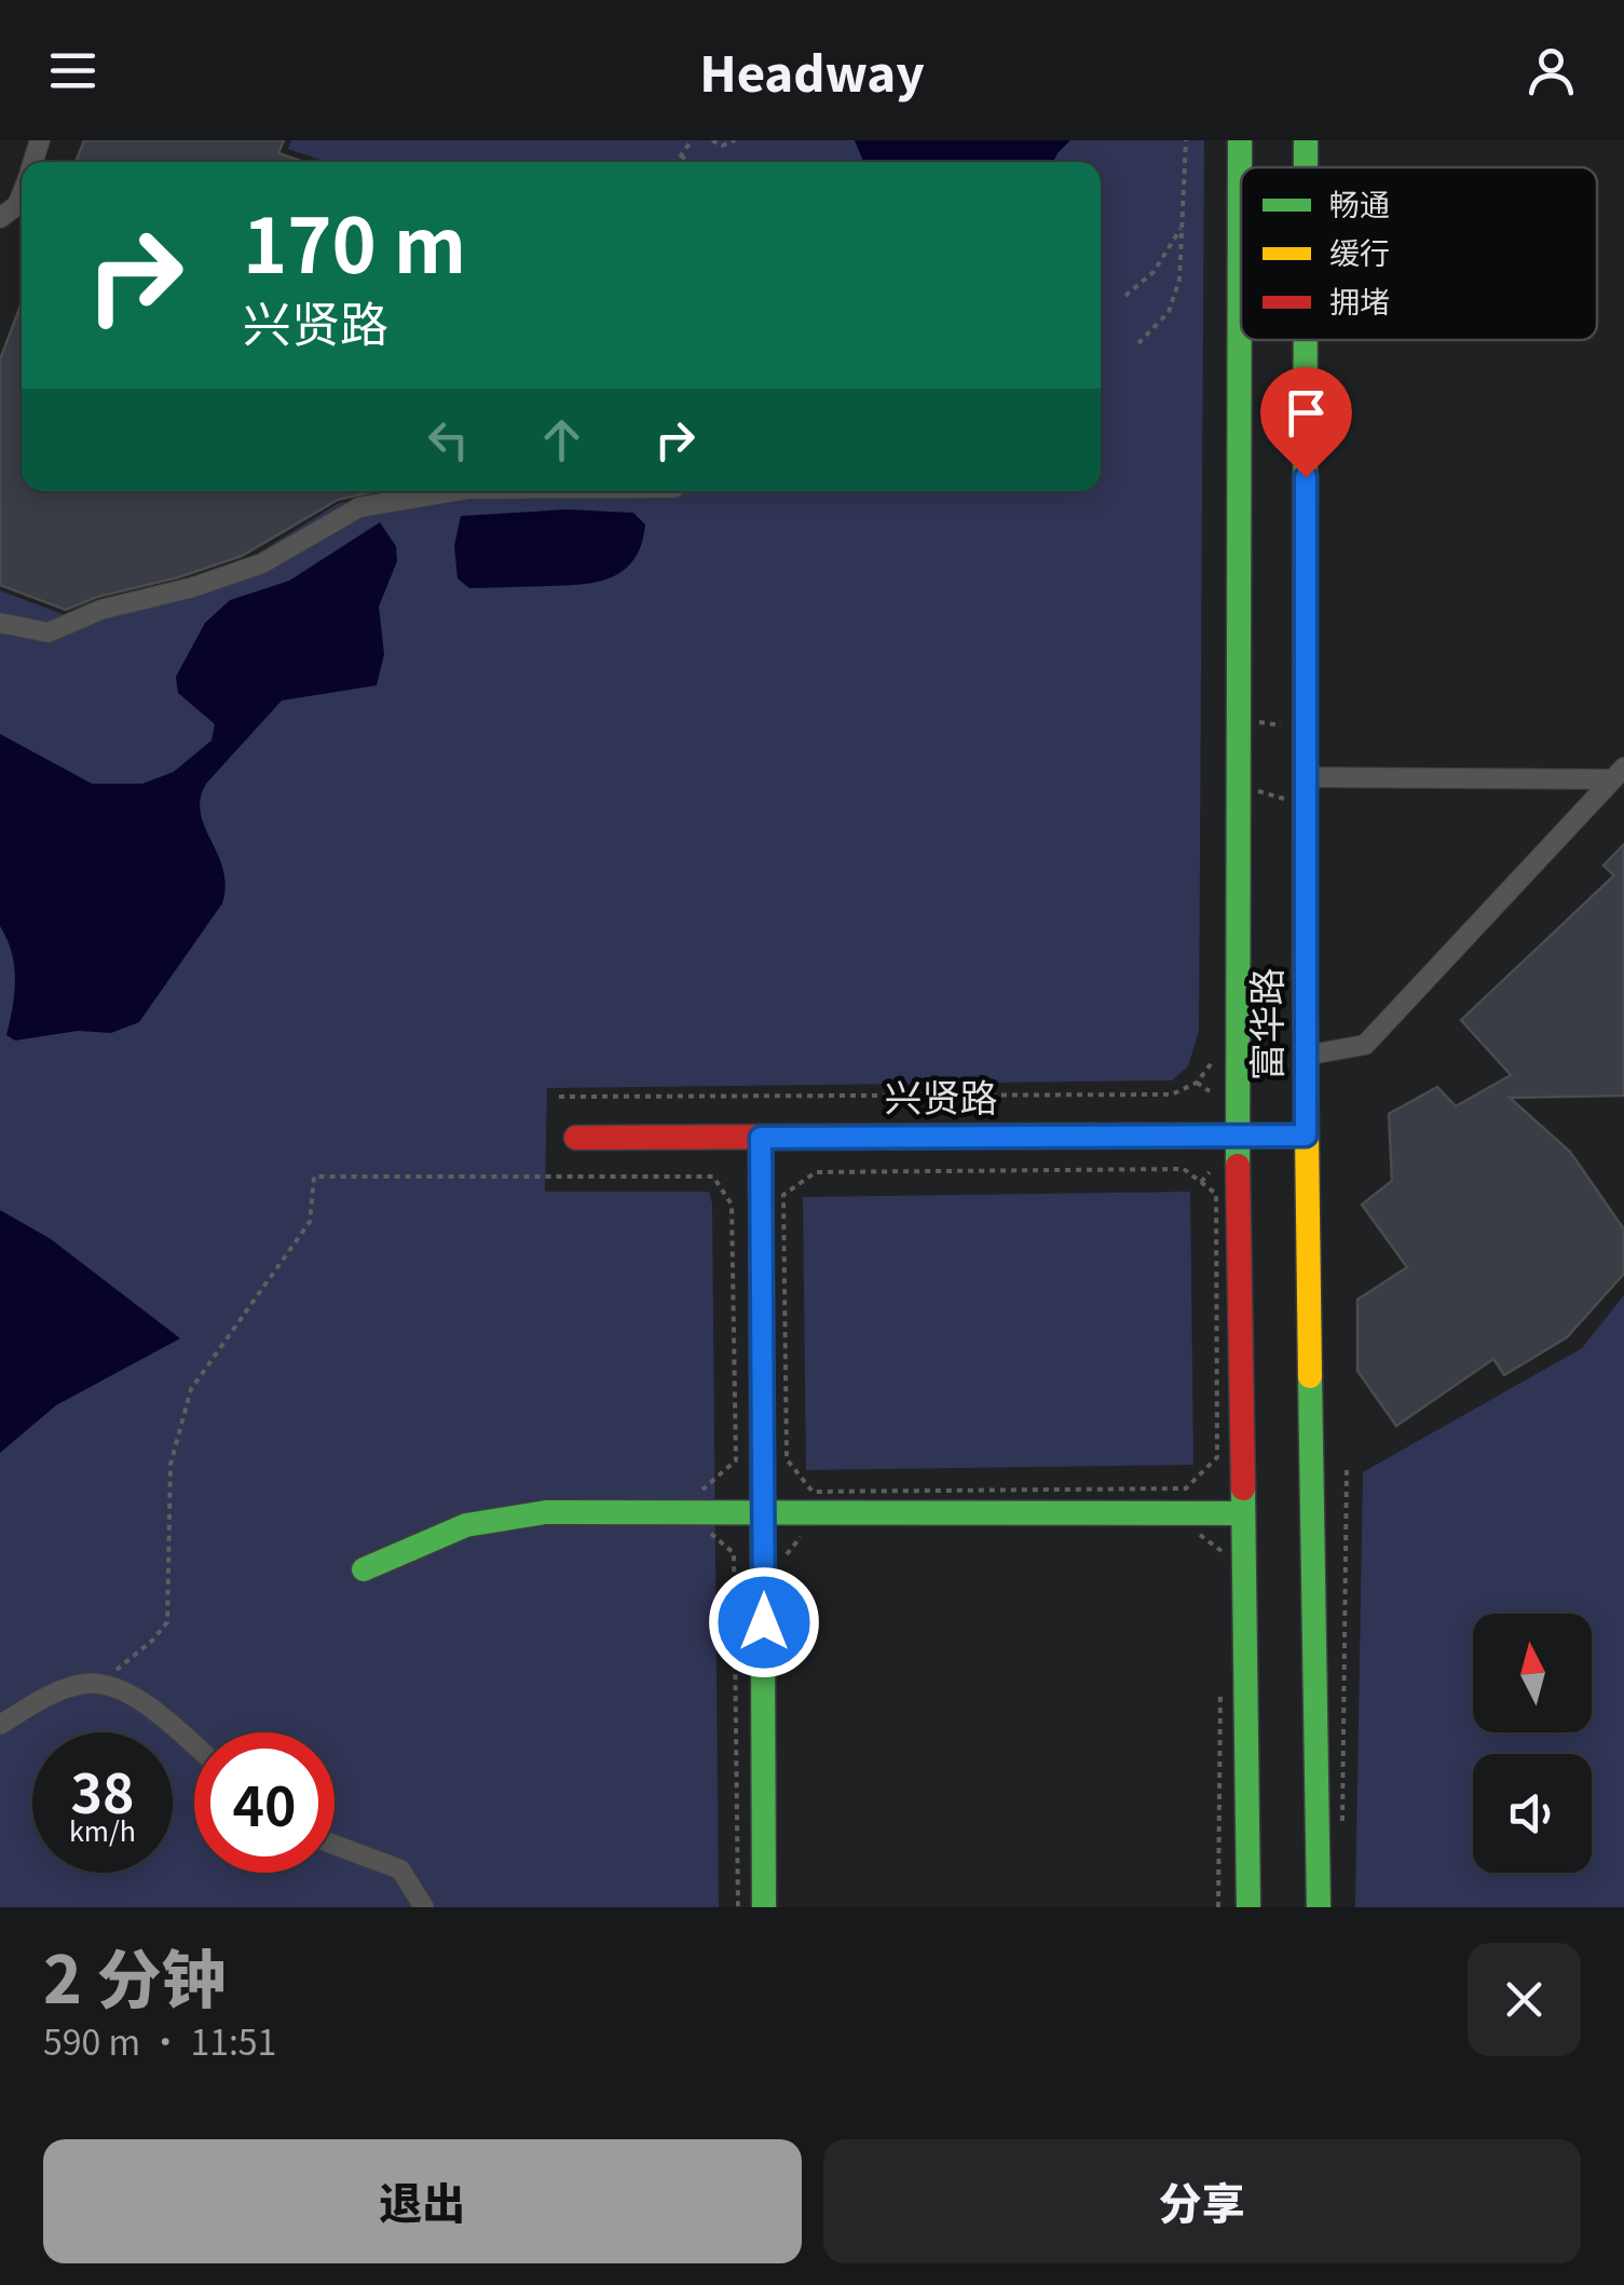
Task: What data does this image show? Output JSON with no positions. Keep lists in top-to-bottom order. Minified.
{"streets":{"street":["富华路","兴贤路"]},"crossings":[["富华路","兴贤路"]],"legend":["畅通","缓行","拥堵"],"north":"top","page":{"header":"Headway","turn":["170 m","兴贤路"],"speed":"38 km/h","limit":"40","heading":["2 分钟","590 m · 11:51"],"buttons":["退出","分享"]}}
